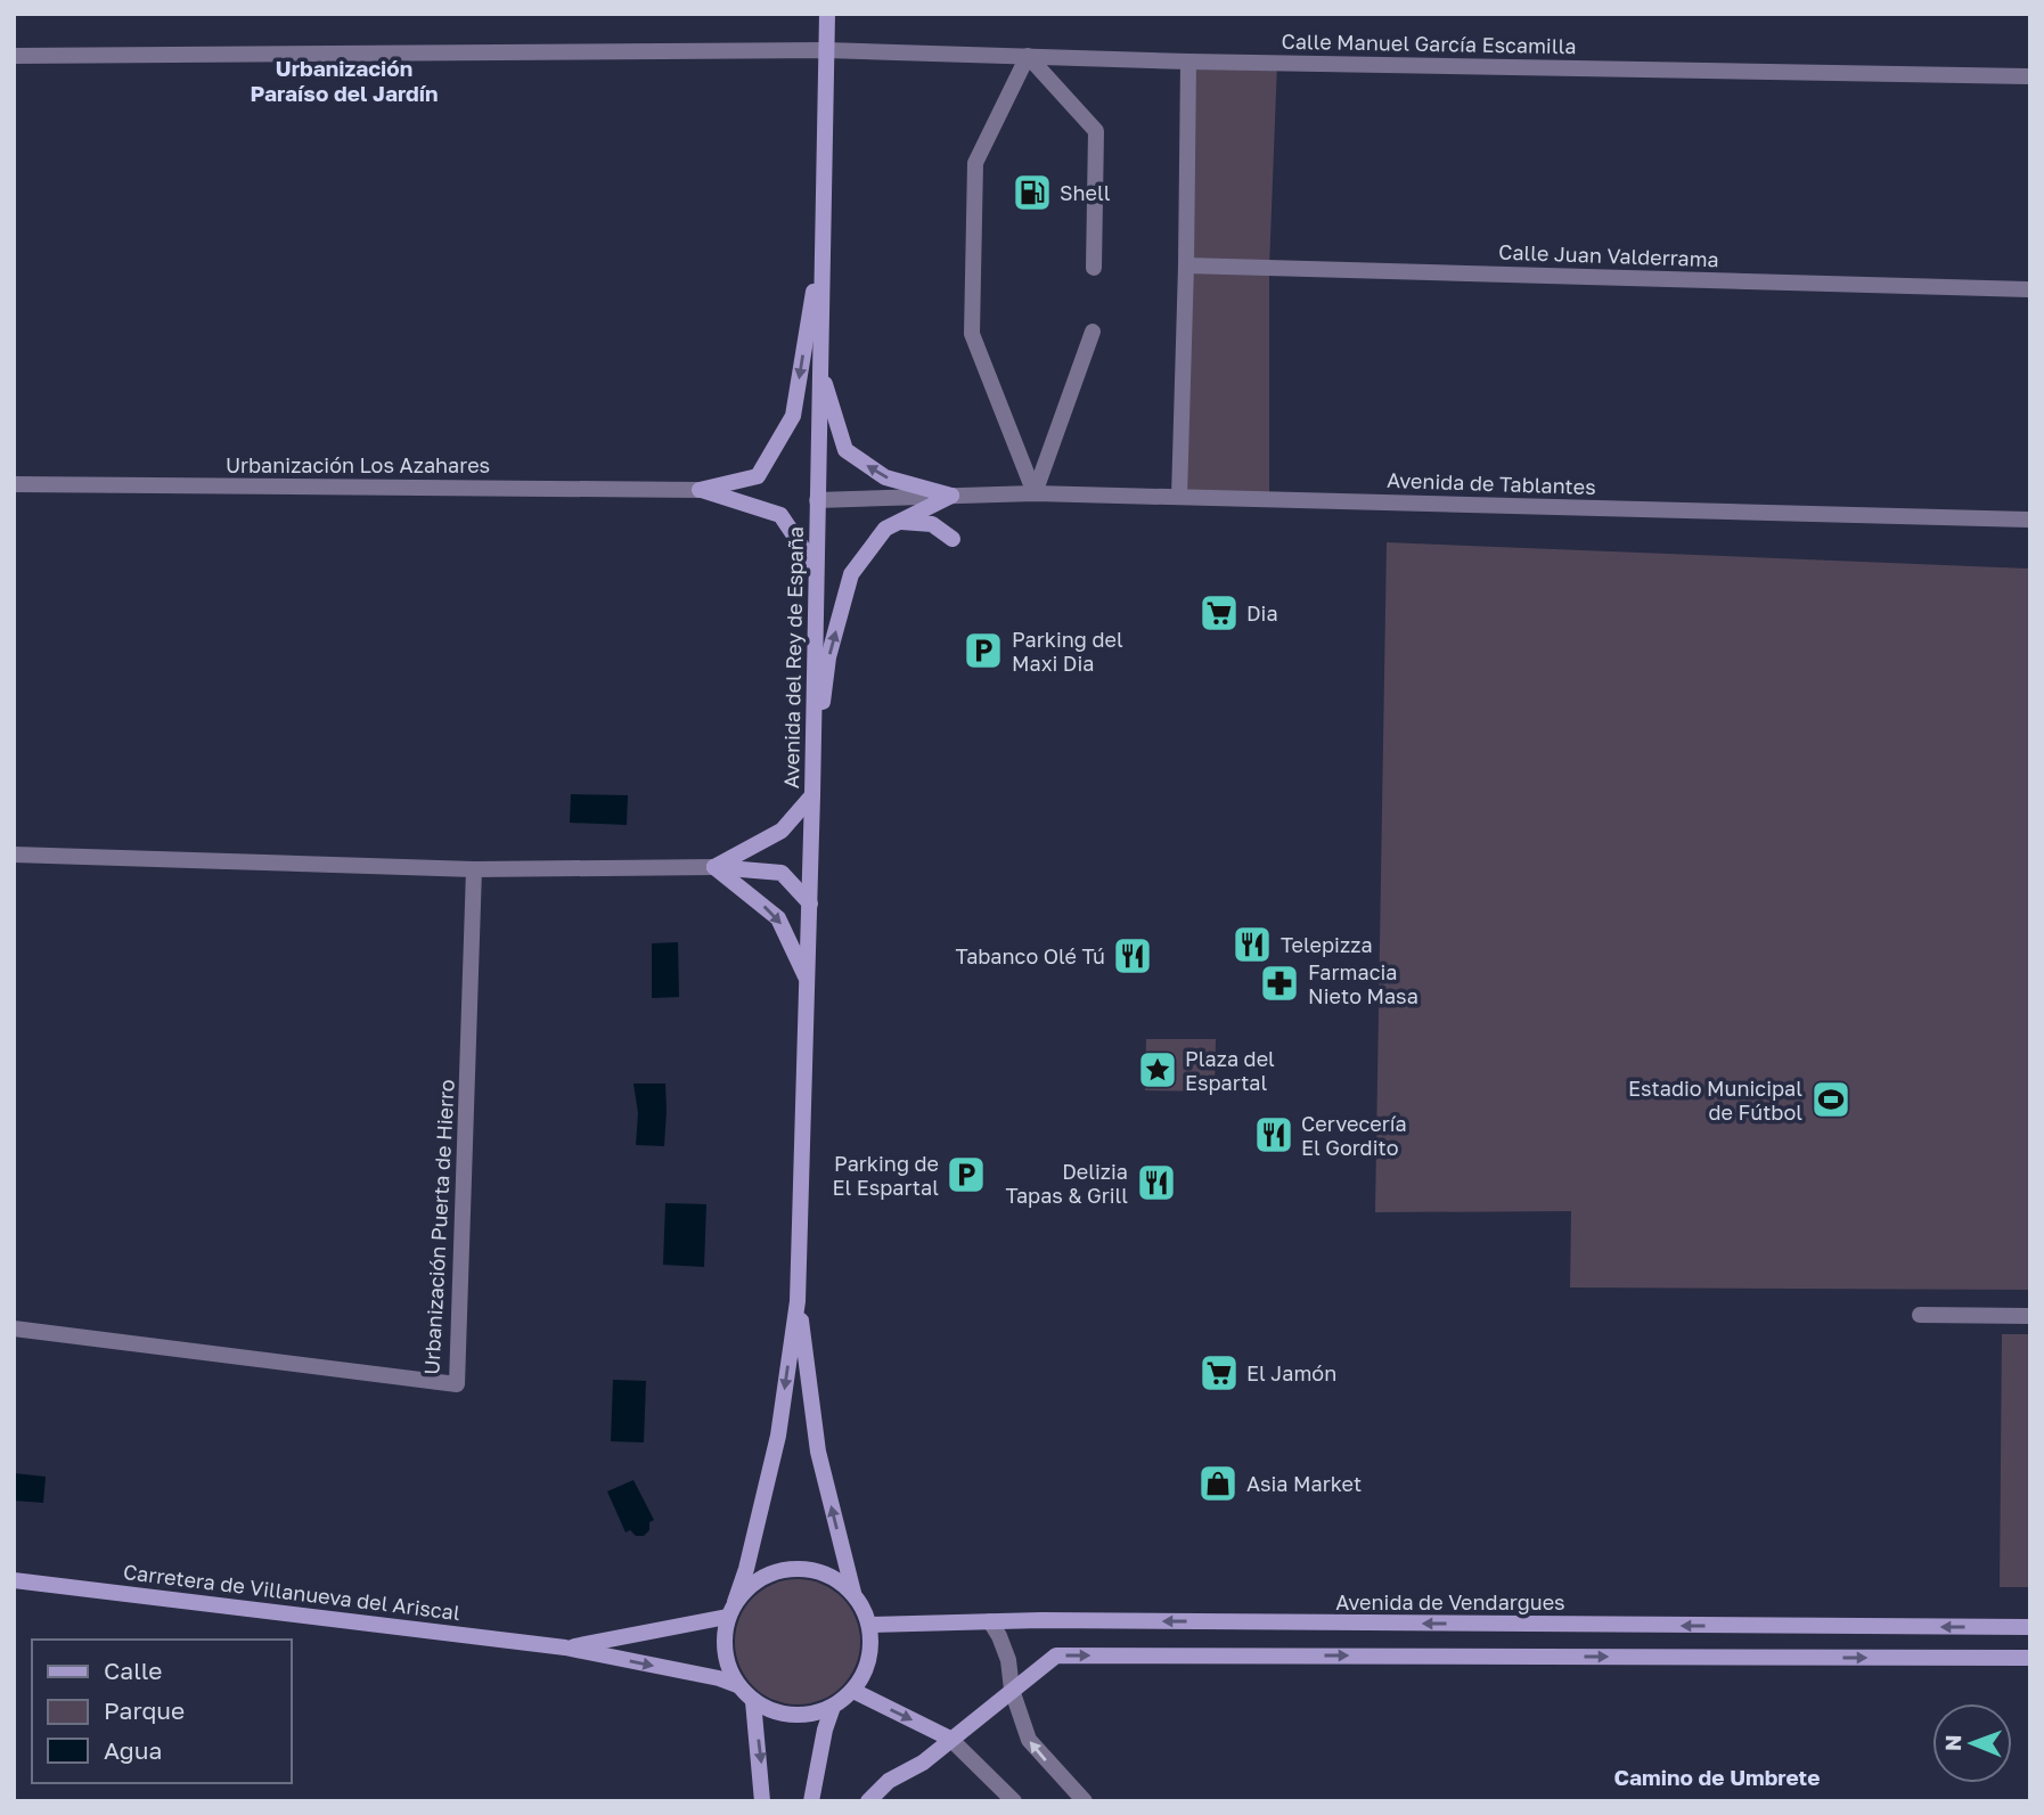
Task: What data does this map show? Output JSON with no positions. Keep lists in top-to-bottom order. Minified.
{"streets":{"main road":["Avenida del Rey de España","Carretera de Villanueva del Ariscal","Avenida de Vendargues"],"street":["Calle Manuel García Escamilla","Calle Juan Valderrama","Urbanización Los Azahares","Avenida de Tablantes","Urbanización Puerta de Hierro"]},"crossings":[["Calle Manuel García Escamilla","Avenida del Rey de España"],["Avenida de Tablantes","Avenida del Rey de España"],["Avenida del Rey de España","Avenida de Vendargues"]],"districts":["Urbanización Paraíso del Jardín","Camino de Umbrete"],"places":{"fuel station":["Shell"],"supermarket":["Dia","El Jamón"],"parking":["Parking del Maxi Dia","Parking de El Espartal"],"restaurant":["Telepizza","Tabanco Olé Tú","Cervecería El Gordito","Delizia Tapas & Grill"],"pharmacy":["Farmacia Nieto Masa"],"place":["Plaza del Espartal"],"sports":["Estadio Municipal de Fútbol"],"shop":["Asia Market"]},"legend":["Calle","Parque","Agua"],"north":"left"}
